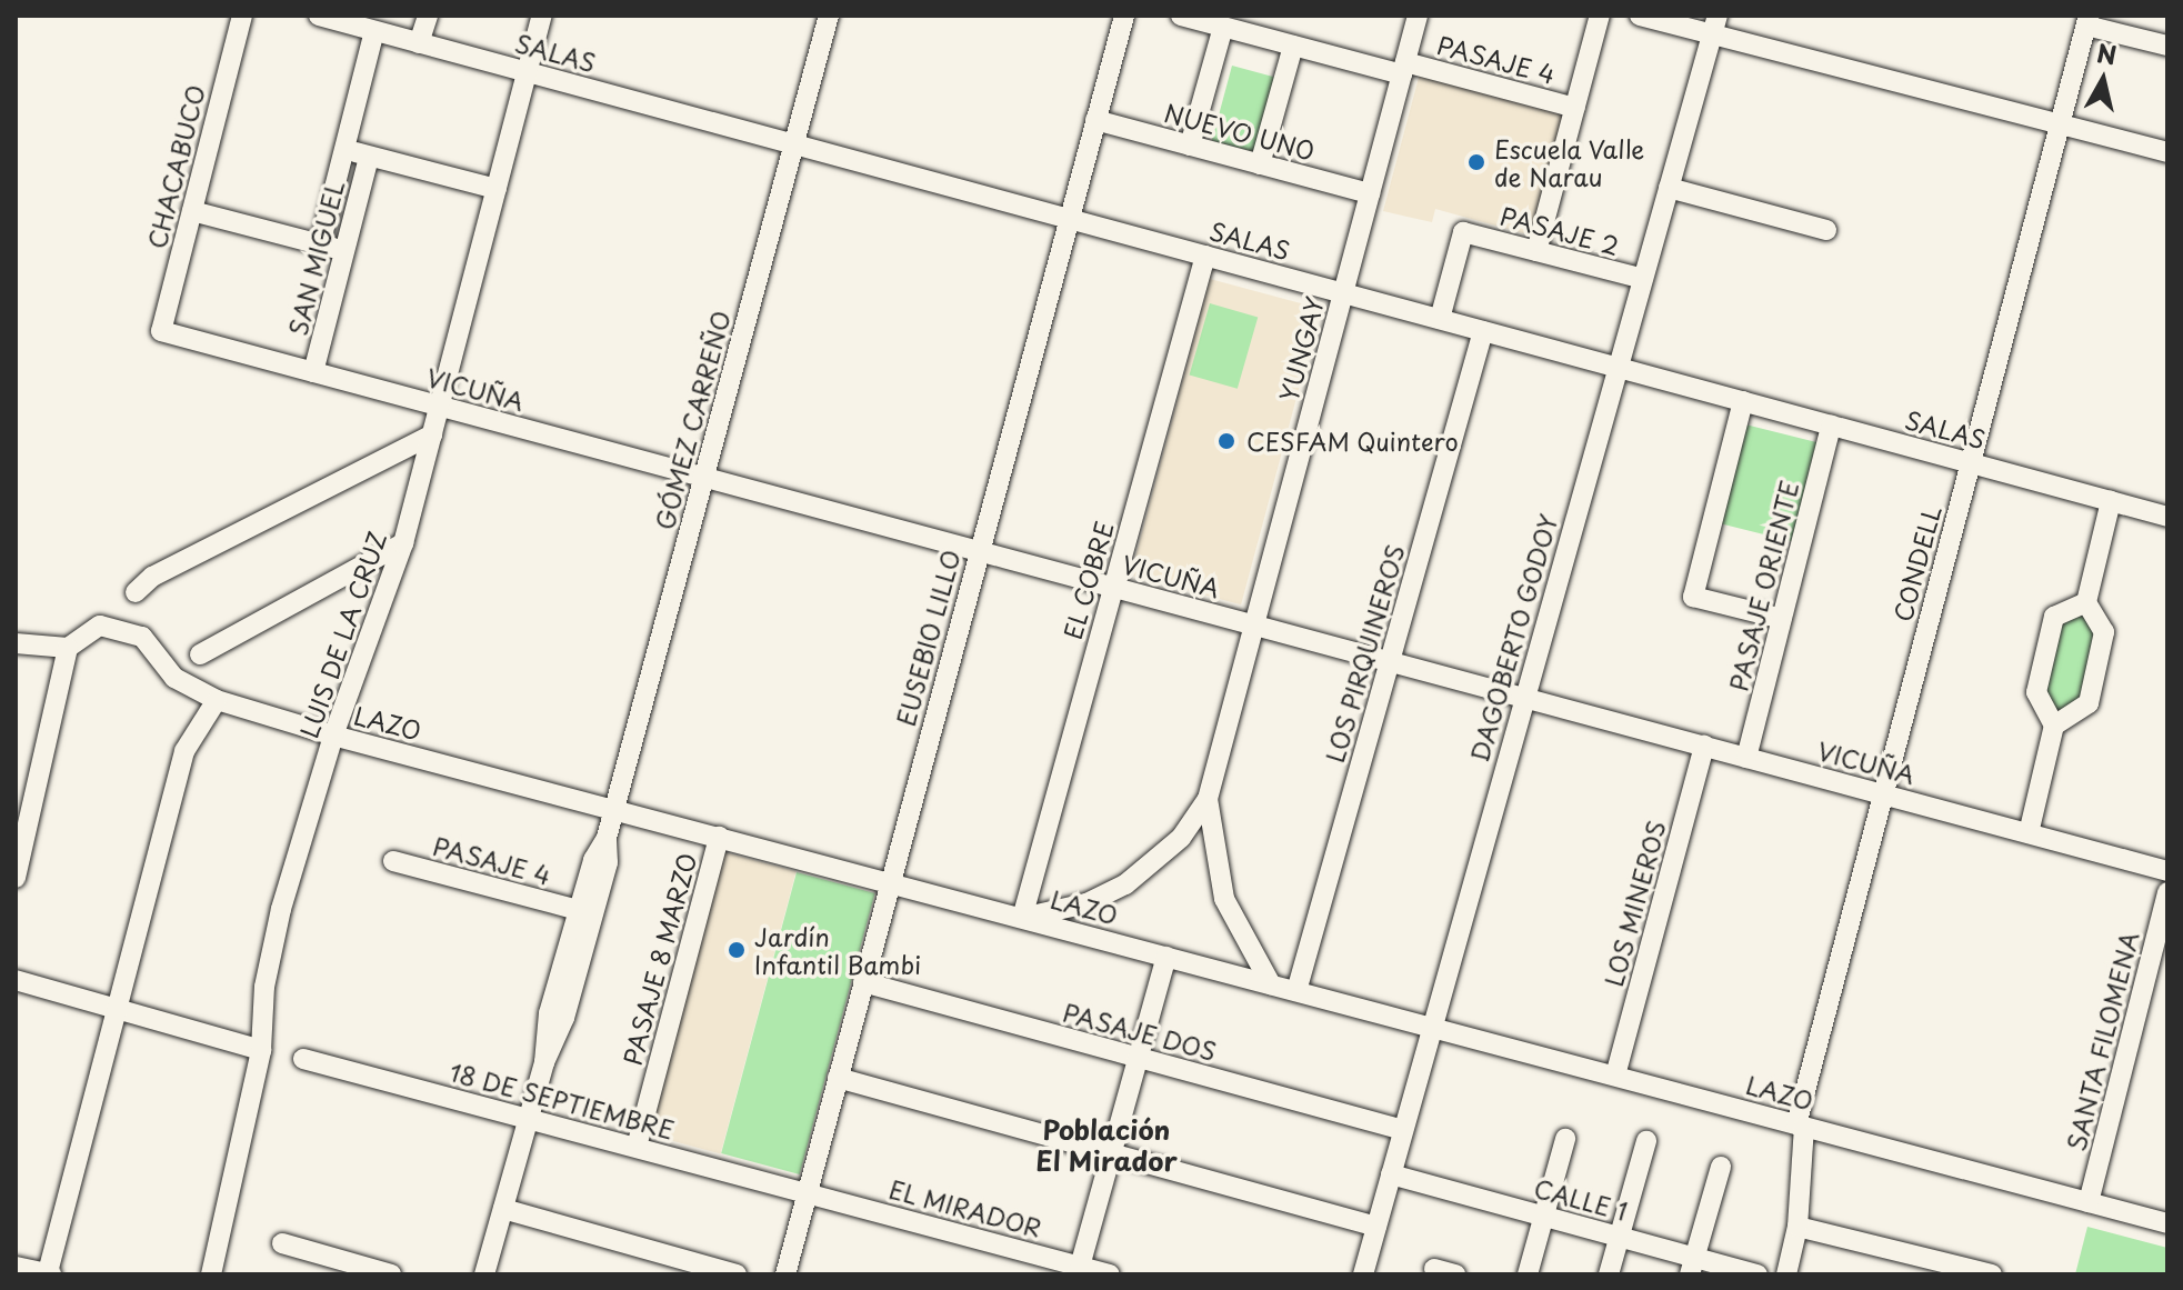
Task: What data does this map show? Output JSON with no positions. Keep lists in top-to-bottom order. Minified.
{"streets":{"street":["SALAS","PASAJE 4","NUEVO UNO","CHACABUCO","PASAJE 2","SAN MIGUEL","YUNGAY","VICUÑA","GÓMEZ CARREÑO","CONDELL","EL COBRE","PASAJE ORIENTE","LUIS DE LA CRUZ","EUSEBIO LILLO","DAGOBERTO GODOY","LOS PIRQUINEROS","LAZO","LOS MINEROS","PASAJE 8 MARZO","PASAJE DOS","SANTA FILOMENA","18 DE SEPTIEMBRE","CALLE 1","EL MIRADOR"]},"crossings":[["SALAS","PASAJE 2"],["SALAS","SAN MIGUEL"],["SALAS","YUNGAY"],["SALAS","GÓMEZ CARREÑO"],["SALAS","CONDELL"],["SALAS","EL COBRE"],["SALAS","PASAJE ORIENTE"],["SALAS","LUIS DE LA CRUZ"],["SALAS","EUSEBIO LILLO"],["SALAS","DAGOBERTO GODOY"],["SALAS","LOS PIRQUINEROS"],["PASAJE 4","YUNGAY"],["PASAJE 4","GÓMEZ CARREÑO"],["NUEVO UNO","YUNGAY"],["NUEVO UNO","EUSEBIO LILLO"],["CHACABUCO","VICUÑA"],["PASAJE 2","DAGOBERTO GODOY"],["SAN MIGUEL","VICUÑA"],["YUNGAY","VICUÑA"],["YUNGAY","EL COBRE"],["YUNGAY","LAZO"],["VICUÑA","GÓMEZ CARREÑO"],["VICUÑA","CONDELL"],["VICUÑA","EL COBRE"],["VICUÑA","PASAJE ORIENTE"],["VICUÑA","LUIS DE LA CRUZ"],["VICUÑA","EUSEBIO LILLO"],["VICUÑA","DAGOBERTO GODOY"],["VICUÑA","LOS PIRQUINEROS"],["VICUÑA","LOS MINEROS"],["GÓMEZ CARREÑO","LAZO"],["GÓMEZ CARREÑO","18 DE SEPTIEMBRE"],["CONDELL","LAZO"],["EL COBRE","LAZO"],["LUIS DE LA CRUZ","LAZO"],["EUSEBIO LILLO","LAZO"],["EUSEBIO LILLO","PASAJE DOS"],["EUSEBIO LILLO","18 DE SEPTIEMBRE"],["EUSEBIO LILLO","EL MIRADOR"],["DAGOBERTO GODOY","LAZO"],["DAGOBERTO GODOY","PASAJE DOS"],["DAGOBERTO GODOY","CALLE 1"],["LOS PIRQUINEROS","LAZO"],["LAZO","LOS MINEROS"],["LAZO","PASAJE 8 MARZO"],["LAZO","SANTA FILOMENA"],["PASAJE 8 MARZO","18 DE SEPTIEMBRE"],["18 DE SEPTIEMBRE","EL MIRADOR"]],"districts":["Población El Mirador"],"places":["Escuela Valle de Narau","CESFAM Quintero","Jardín Infantil Bambi"],"north":"top"}
